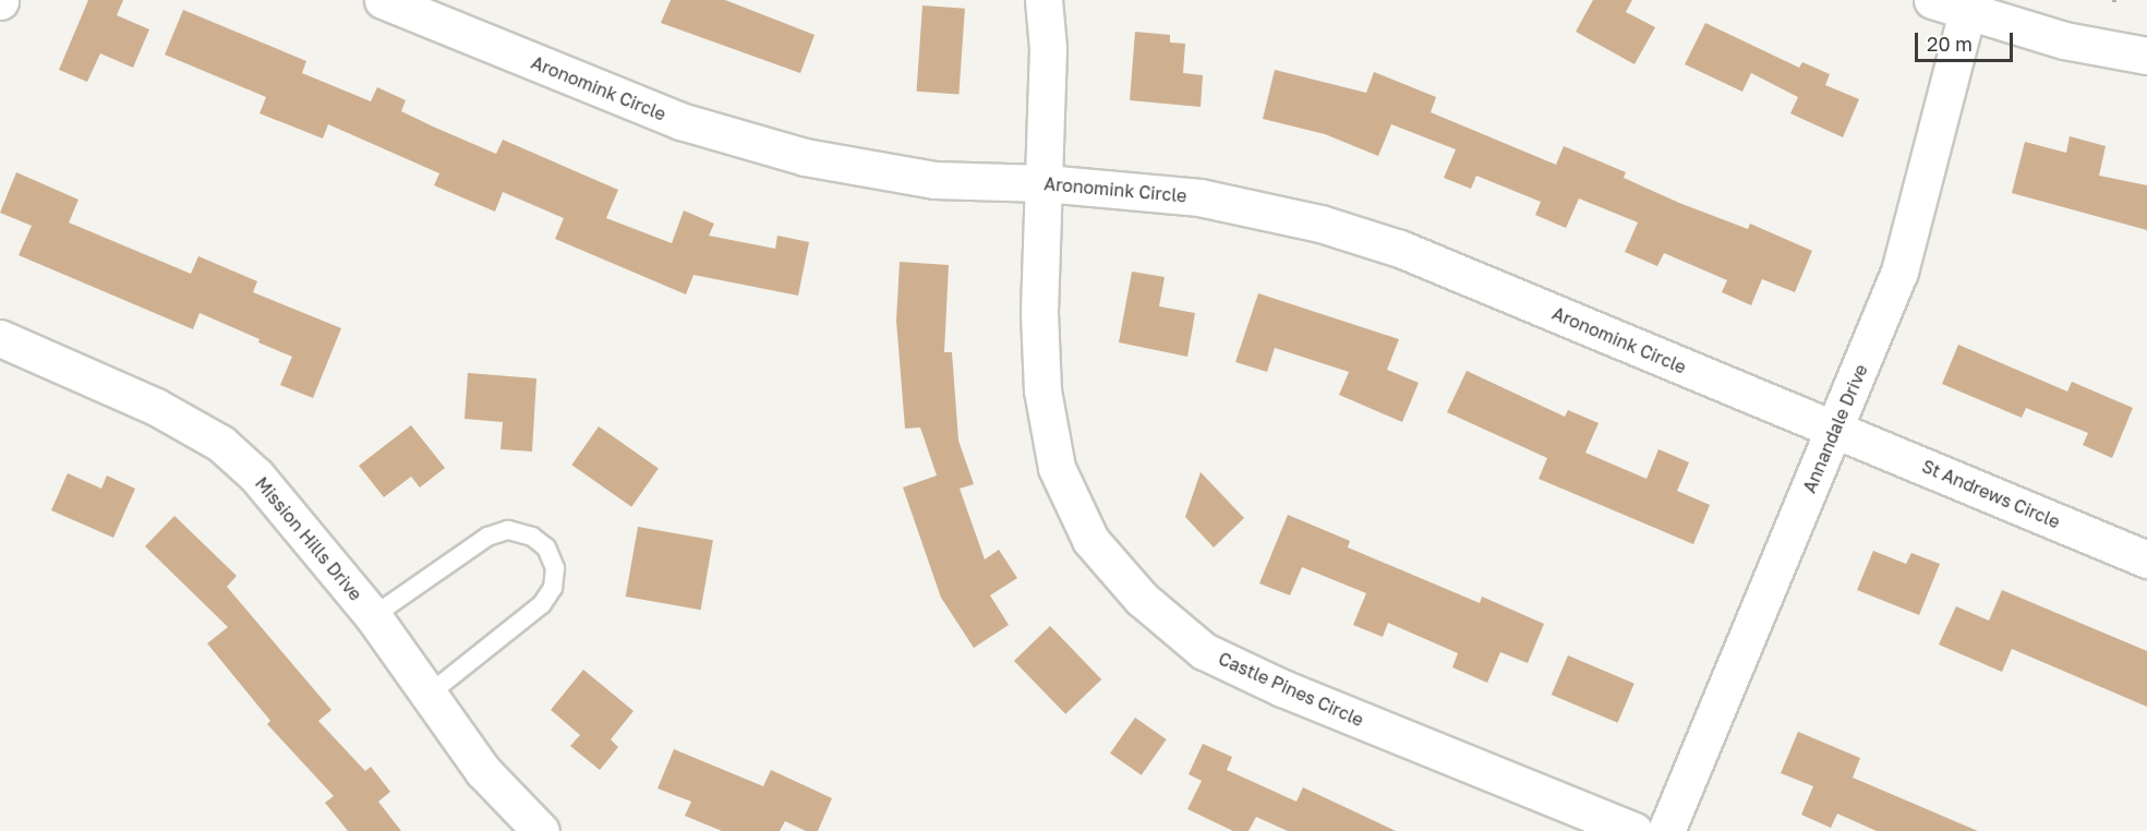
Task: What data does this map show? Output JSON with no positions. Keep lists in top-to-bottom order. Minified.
{"streets":{"street":["Aronomink Circle","Annandale Drive","St Andrews Circle","Mission Hills Drive","Castle Pines Circle"]},"crossings":[["Aronomink Circle","Annandale Drive"],["Aronomink Circle","St Andrews Circle"],["Aronomink Circle","Castle Pines Circle"],["Annandale Drive","St Andrews Circle"]],"scale_bar":"20 m"}
